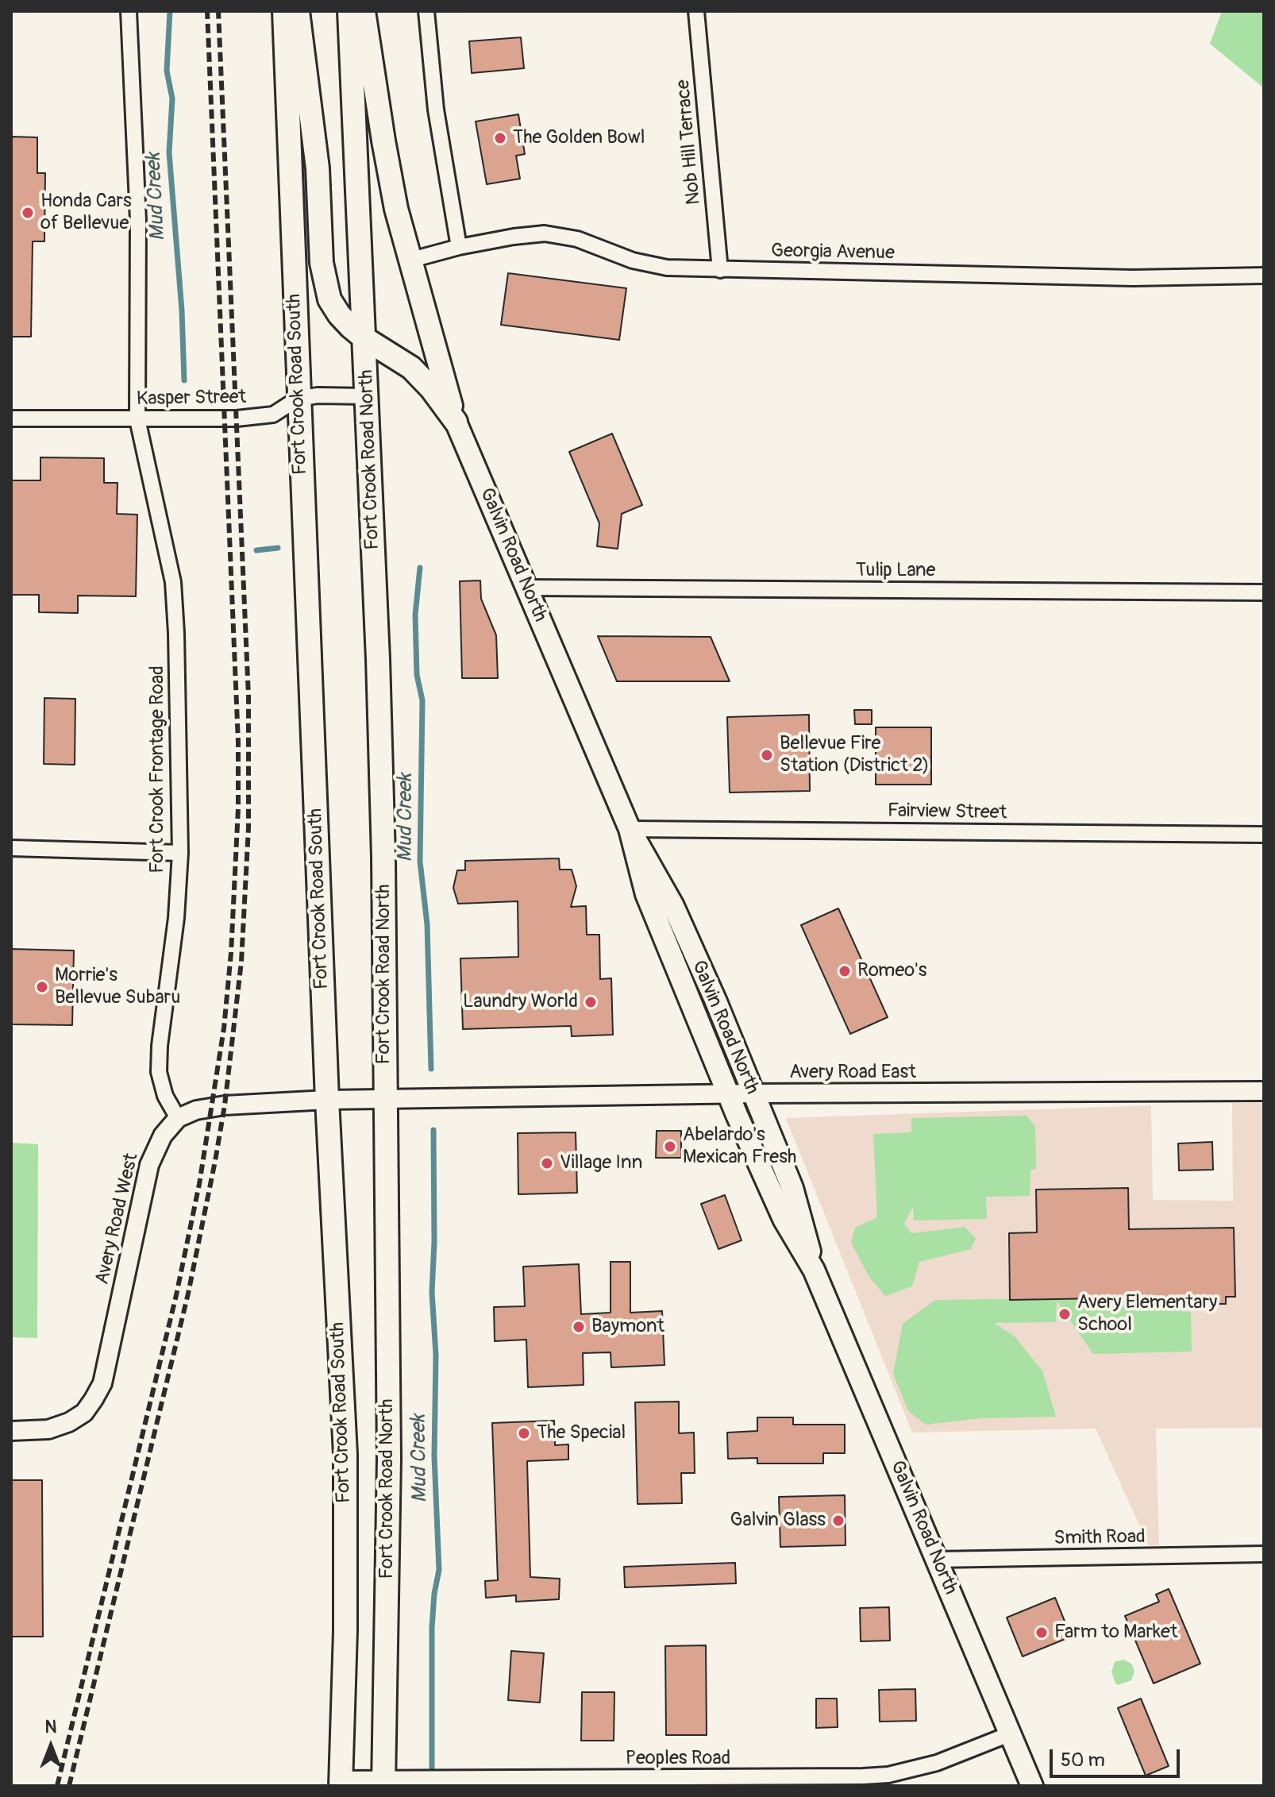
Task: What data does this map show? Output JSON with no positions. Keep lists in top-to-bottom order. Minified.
{"streets":{"main road":["Fort Crook Road South","Fort Crook Road North","Galvin Road North"],"street":["Nob Hill Terrace","Georgia Avenue","Kasper Street","Tulip Lane","Fort Crook Frontage Road","Fairview Street","Avery Road East","Avery Road West","Smith Road","Peoples Road"]},"crossings":[["Nob Hill Terrace","Georgia Avenue"],["Fort Crook Road South","Kasper Street"],["Fort Crook Road South","Avery Road East"],["Fort Crook Road South","Peoples Road"],["Kasper Street","Fort Crook Road North"],["Kasper Street","Fort Crook Frontage Road"],["Fort Crook Road North","Avery Road East"],["Fort Crook Road North","Peoples Road"],["Galvin Road North","Tulip Lane"],["Galvin Road North","Fairview Street"],["Galvin Road North","Avery Road East"],["Galvin Road North","Smith Road"],["Galvin Road North","Peoples Road"],["Fort Crook Frontage Road","Avery Road West"]],"water":["Mud Creek"],"places":["The Golden Bowl","Honda Cars of Bellevue","Bellevue Fire Station (District 2)","Romeo's","Morrie's Bellevue Subaru","Laundry World","Abelardo's Mexican Fresh","Village Inn","Avery Elementary School","Baymont","The Special","Galvin Glass","Farm to Market"],"scale_bar":"50 m","north":"top"}
